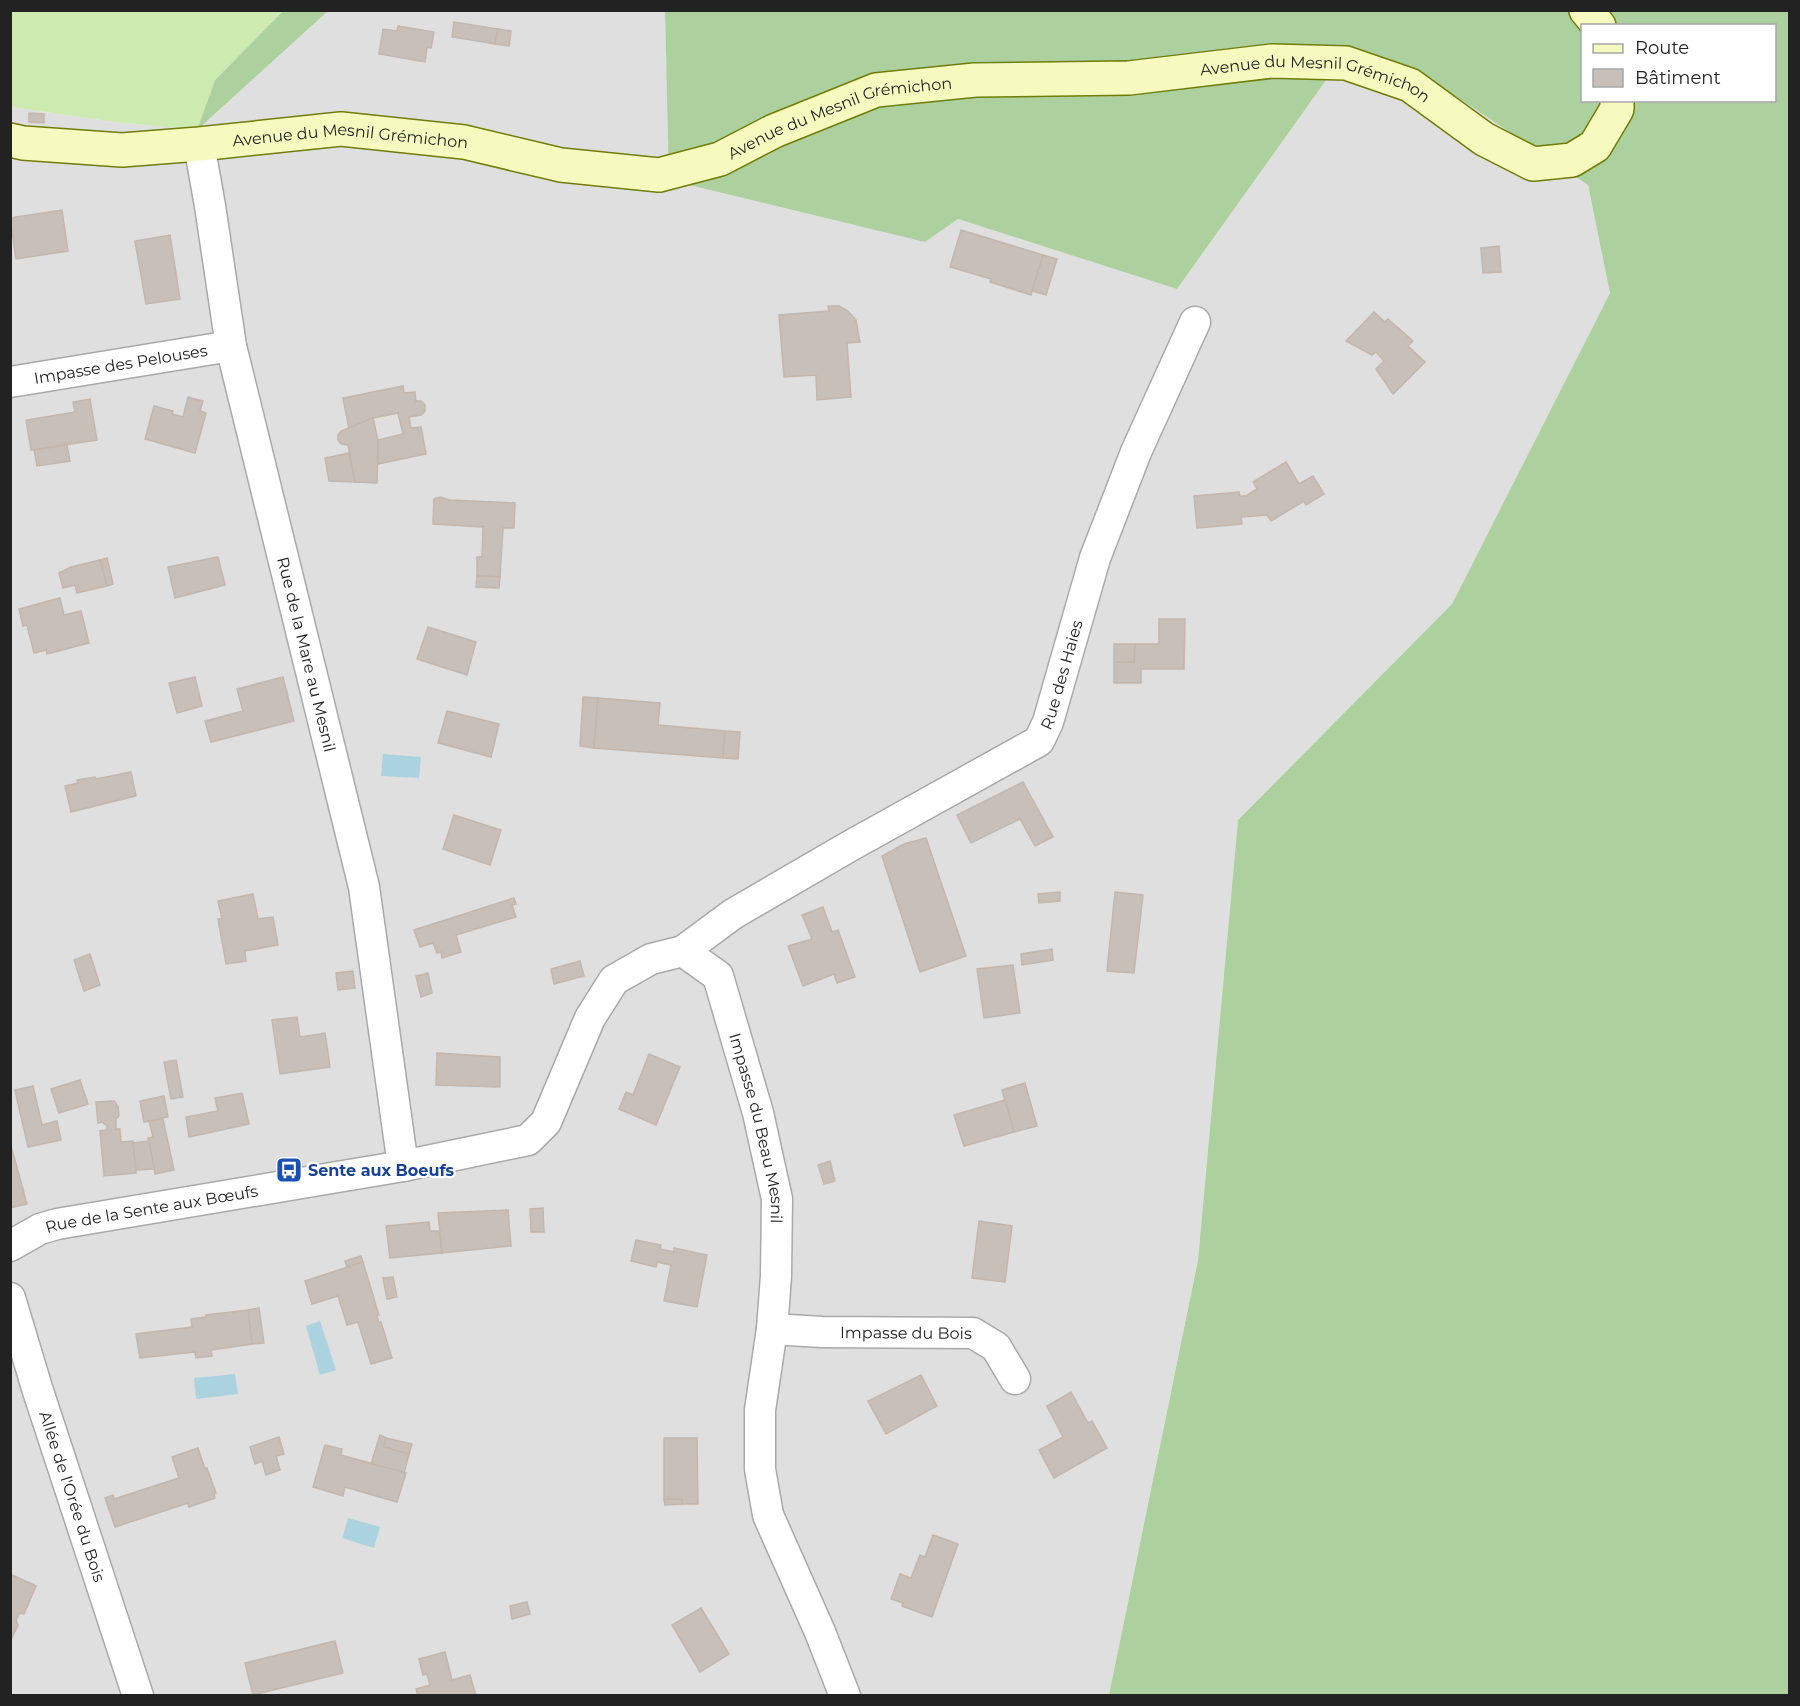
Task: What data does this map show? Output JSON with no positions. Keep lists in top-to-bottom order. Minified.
{"streets":{"street":["Avenue du Mesnil Grémichon","Impasse des Pelouses","Rue de la Mare au Mesnil","Rue des Haies","Impasse du Beau Mesnil","Rue de la Sente aux Bœufs","Impasse du Bois","Allée de l'Orée du Bois"]},"crossings":[["Avenue du Mesnil Grémichon","Rue de la Mare au Mesnil"],["Impasse des Pelouses","Rue de la Mare au Mesnil"],["Rue de la Mare au Mesnil","Rue de la Sente aux Bœufs"],["Rue des Haies","Impasse du Beau Mesnil"],["Impasse du Beau Mesnil","Impasse du Bois"]],"places":{"bus stop":["Sente aux Boeufs"]},"legend":["Route","Bâtiment"]}
